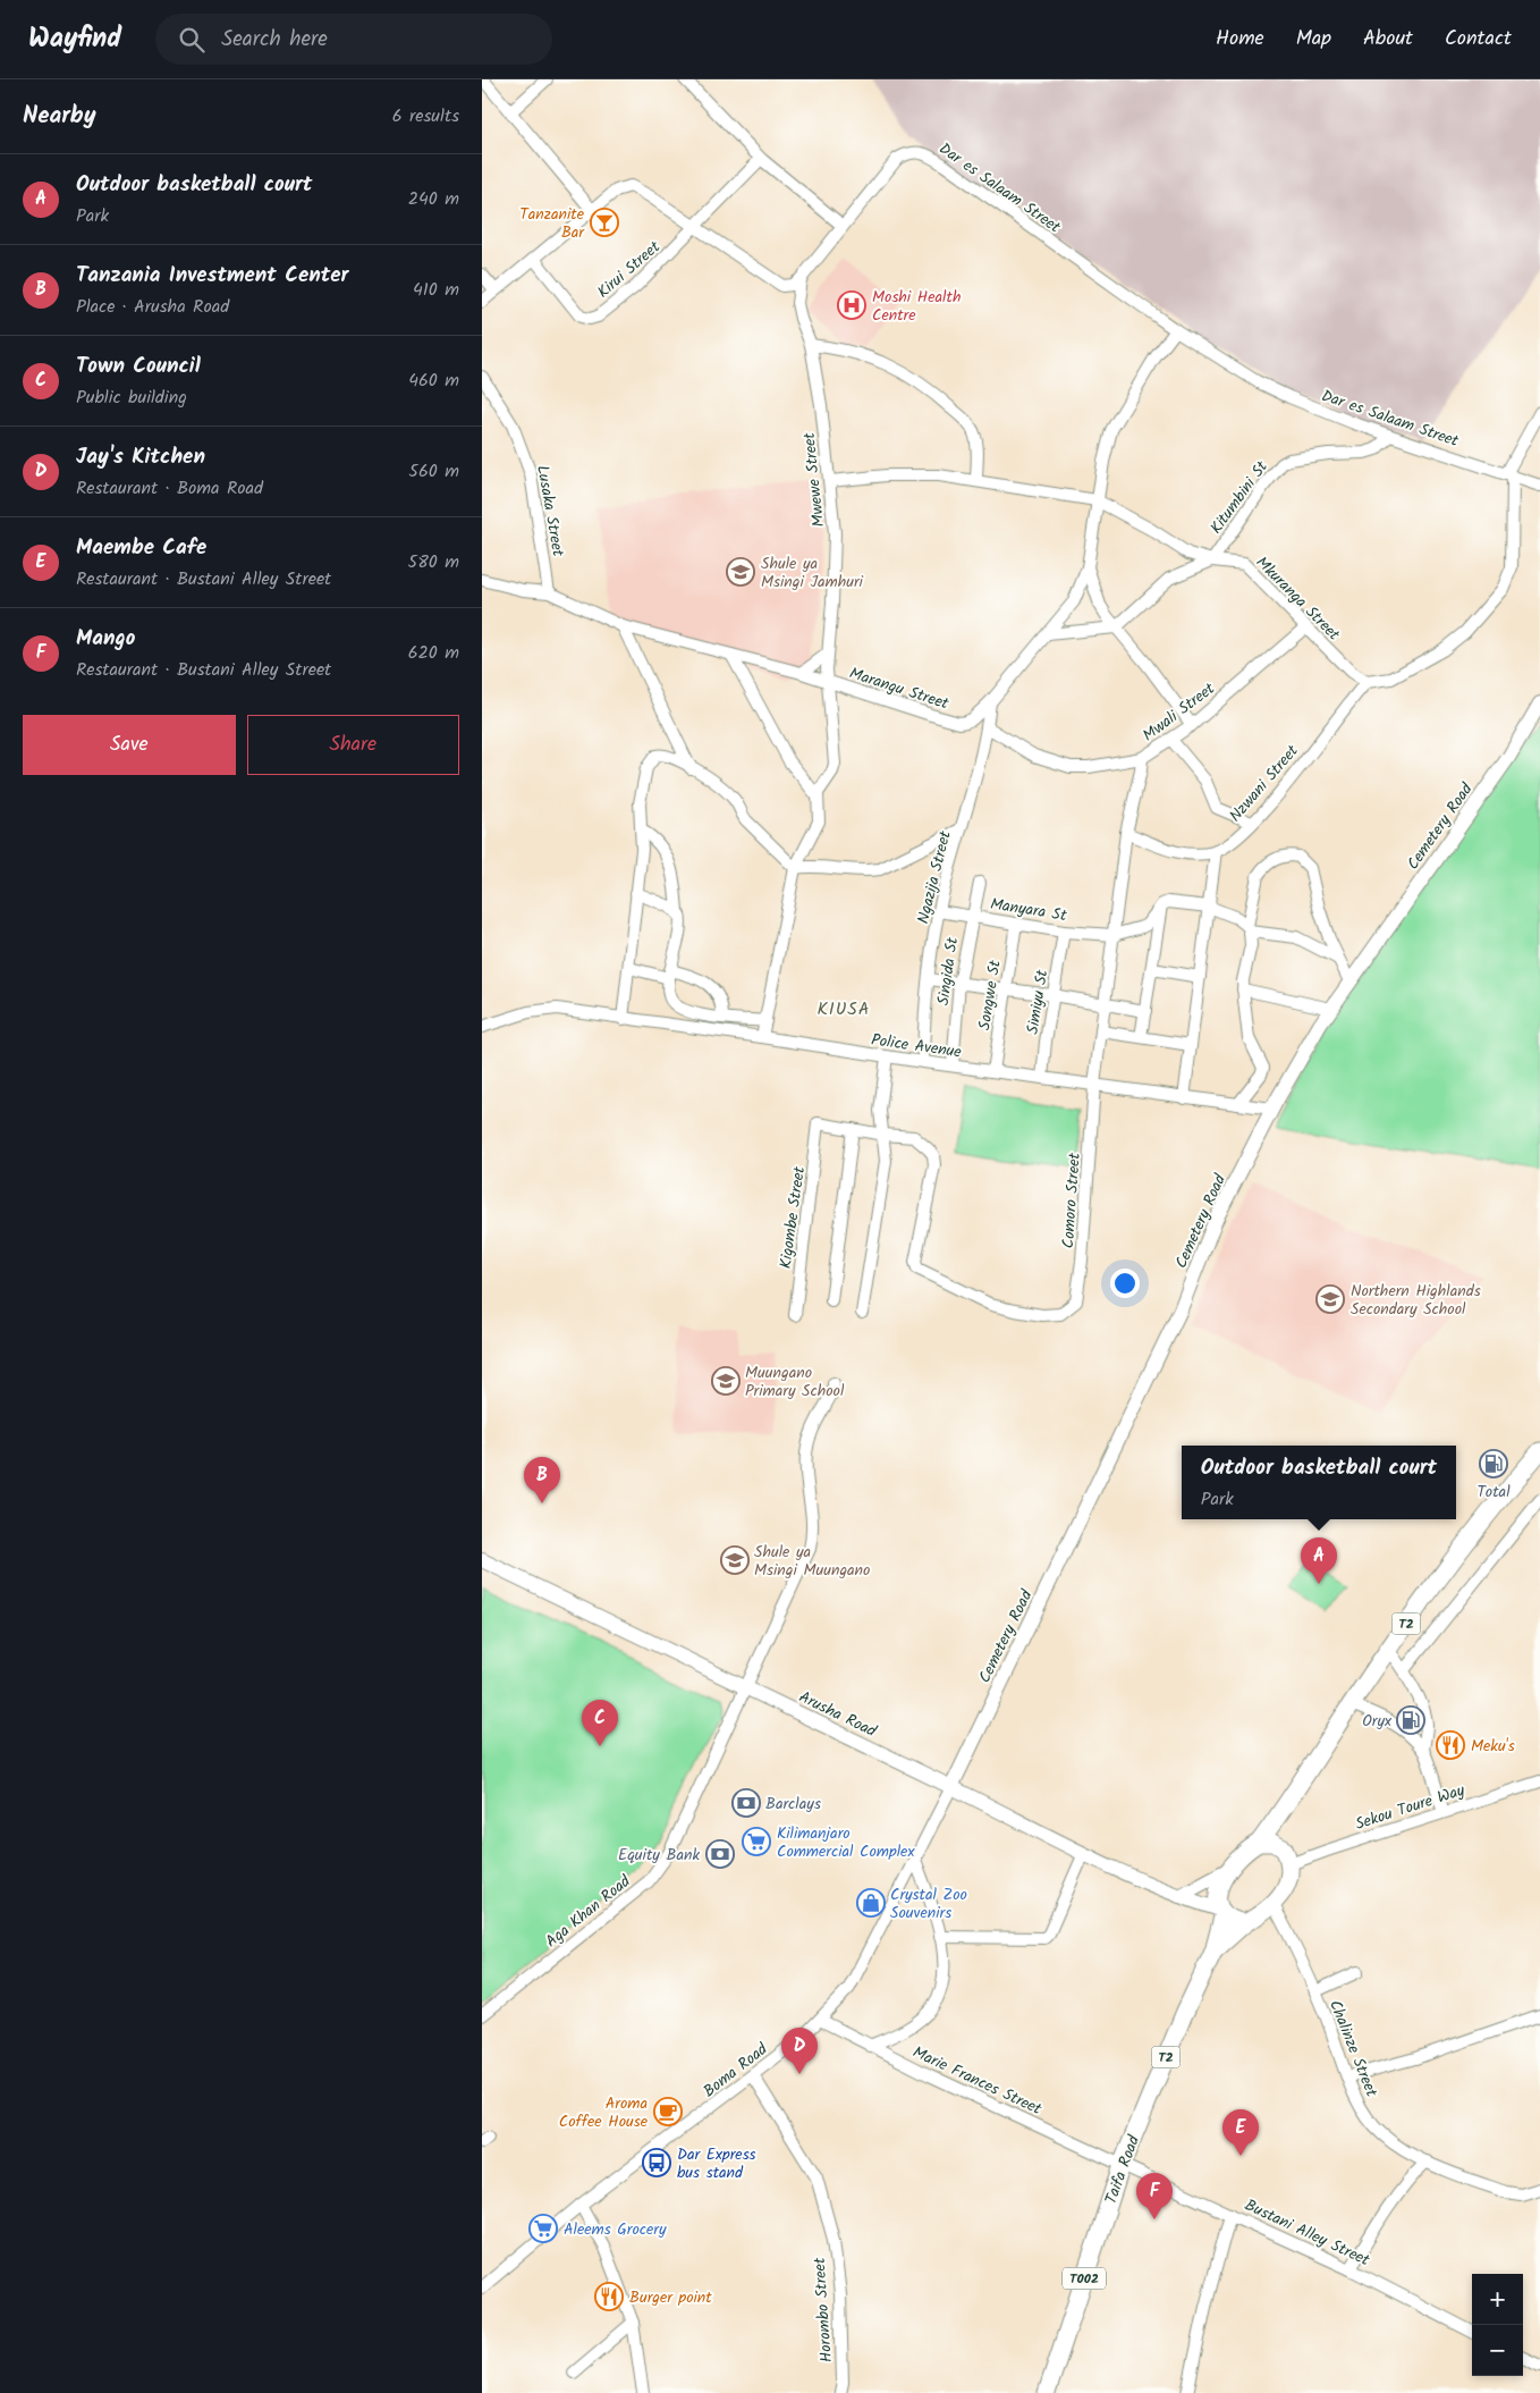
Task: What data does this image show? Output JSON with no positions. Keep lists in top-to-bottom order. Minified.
{"streets":{"highway":["T2","Taifa Road","T002"],"main road":["Cemetery Road","Arusha Road"],"street":["Dar es Salaam Street","Kirui Street","Mwewe Street","Kitumbini St","Lusaka Street","Mkuranga Street","Marangu Street","Mwali Street","Nzwani Street","Ngazija Street","Manyara St","Singida St","Songwe St","Simiyu St","Police Avenue","Comoro Street","Kigombe Street","Sekou Toure Way","Aga Khan Road","Chalinze Street","Boma Road","Marie Frances Street","Bustani Alley Street","Horombo Street"]},"crossings":[["Dar es Salaam Street","Mwewe Street"],["Dar es Salaam Street","Kitumbini St"],["Dar es Salaam Street","Marangu Street"],["Mwewe Street","Mkuranga Street"],["Mwewe Street","Marangu Street"],["Kitumbini St","Mkuranga Street"],["Lusaka Street","Marangu Street"],["Mkuranga Street","Marangu Street"],["Mkuranga Street","Mwali Street"],["Mkuranga Street","Nzwani Street"],["Marangu Street","Ngazija Street"],["Mwali Street","Ngazija Street"],["Mwali Street","Comoro Street"],["Cemetery Road","Police Avenue"],["Cemetery Road","Arusha Road"],["Cemetery Road","Boma Road"],["Ngazija Street","Manyara St"],["Ngazija Street","Police Avenue"],["Manyara St","Singida St"],["Manyara St","Songwe St"],["Manyara St","Simiyu St"],["Manyara St","Comoro Street"],["Singida St","Police Avenue"],["Songwe St","Police Avenue"],["Simiyu St","Police Avenue"],["Police Avenue","Comoro Street"],["T2","Arusha Road"],["T2","Sekou Toure Way"],["T2","Chalinze Street"],["T2","Taifa Road"],["Arusha Road","Sekou Toure Way"],["Arusha Road","Aga Khan Road"],["Arusha Road","Chalinze Street"],["Arusha Road","Boma Road"],["Arusha Road","Taifa Road"],["Sekou Toure Way","Chalinze Street"],["Sekou Toure Way","Taifa Road"],["Chalinze Street","Taifa Road"],["Boma Road","Marie Frances Street"],["Boma Road","Horombo Street"],["Marie Frances Street","Taifa Road"],["Marie Frances Street","Bustani Alley Street"],["Taifa Road","Bustani Alley Street"]],"districts":["KIUSA"],"places":{"bar":["Tanzanite Bar"],"hospital":["Moshi Health Centre"],"school or university":["Shule ya Msingi Jamhuri","Northern Highlands Secondary School","Muungano Primary School","Shule ya Msingi Muungano"],"fuel station":["Total","Oryx"],"restaurant":["Meku's","Burger point"],"bank":["Barclays","Equity Bank"],"supermarket":["Kilimanjaro Commercial Complex","Aleems Grocery"],"shop":["Crystal Zoo Souvenirs"],"cafe":["Aroma Coffee House"],"bus stop":["Dar Express bus stand"]},"page":{"header":"Wayfind","search":"Search here","nav":["Home","Map","About","Contact"],"heading":["Nearby","6 results"],"list":[{"mark":"A","name":"Outdoor basketball court","note":"Park","value":"240 m"},{"mark":"B","name":"Tanzania Investment Center","note":"Place · Arusha Road","value":"410 m"},{"mark":"C","name":"Town Council","note":"Public building","value":"460 m"},{"mark":"D","name":"Jay's Kitchen","note":"Restaurant · Boma Road","value":"560 m"},{"mark":"E","name":"Maembe Cafe","note":"Restaurant · Bustani Alley Street","value":"580 m"},{"mark":"F","name":"Mango","note":"Restaurant · Bustani Alley Street","value":"620 m"}],"buttons":["Save","Share"],"popup":["Outdoor basketball court","Park"],"pins":["B","A","C","D","E","F"],"map_buttons":["+","−"]}}
